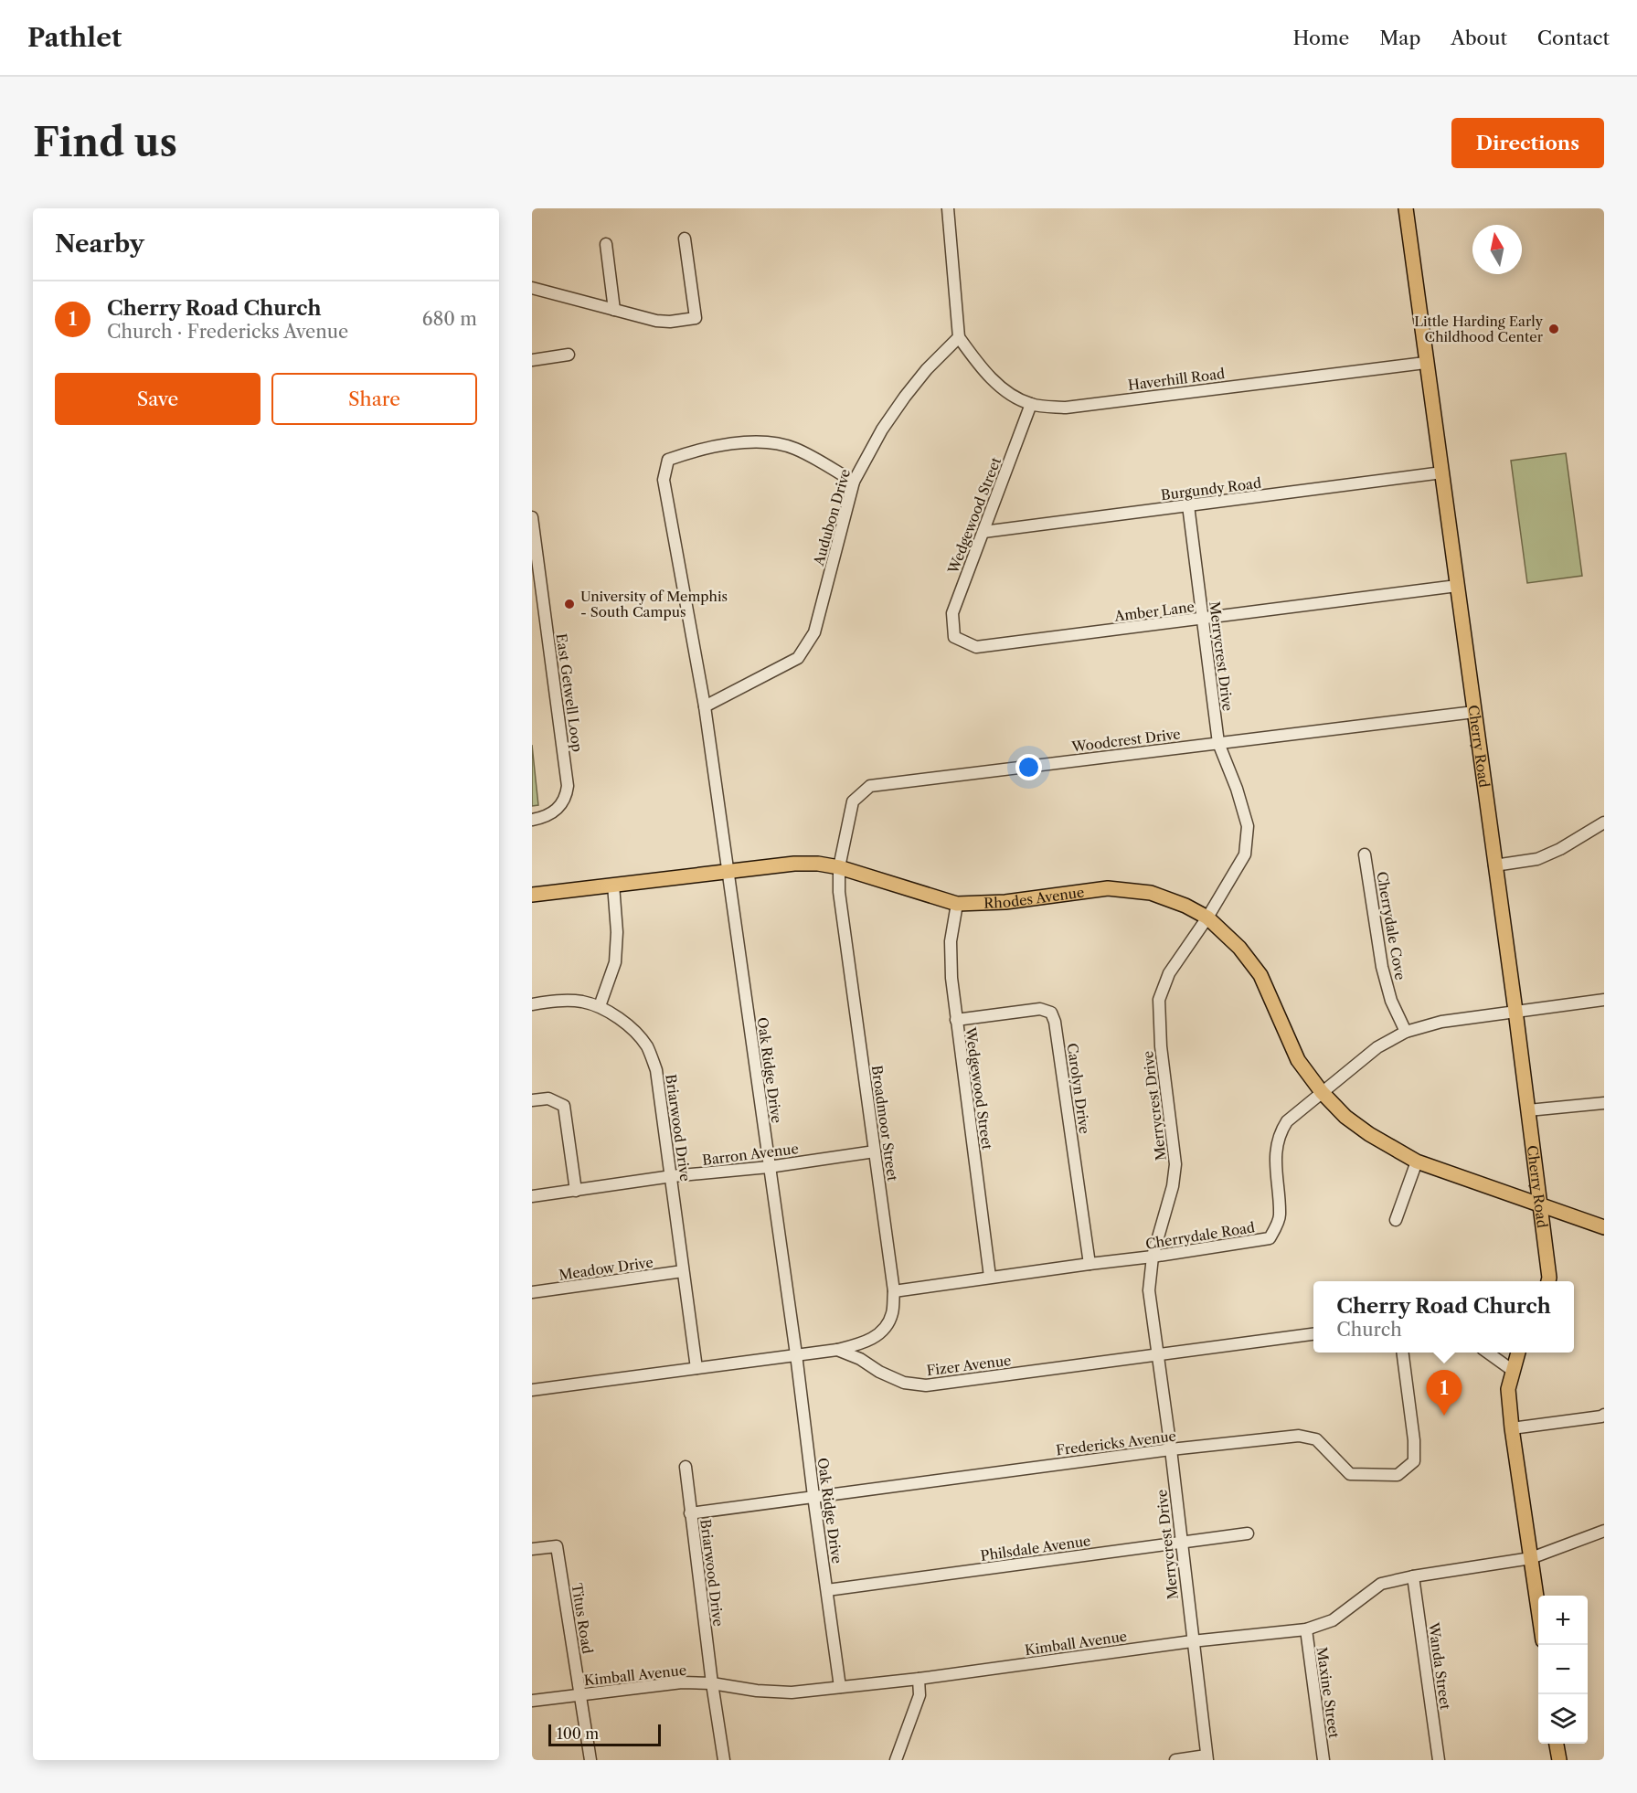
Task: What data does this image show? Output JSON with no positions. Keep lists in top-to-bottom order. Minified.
{"streets":{"main road":["Cherry Road","Rhodes Avenue"],"street":["Haverhill Road","Burgundy Road","Wedgewood Street","Audubon Drive","Amber Lane","Merrycrest Drive","East Getwell Loop","Woodcrest Drive","Cherrydale Cove","Oak Ridge Drive","Carolyn Drive","Broadmoor Street","Briarwood Drive","Barron Avenue","Cherrydale Road","Meadow Drive","Fizer Avenue","Fredericks Avenue","Philsdale Avenue","Titus Road","Kimball Avenue","Wanda Street","Maxine Street"]},"crossings":[["Haverhill Road","Wedgewood Street"],["Haverhill Road","Audubon Drive"],["Haverhill Road","Cherry Road"],["Burgundy Road","Wedgewood Street"],["Burgundy Road","Merrycrest Drive"],["Burgundy Road","Cherry Road"],["Wedgewood Street","Amber Lane"],["Wedgewood Street","Rhodes Avenue"],["Wedgewood Street","Carolyn Drive"],["Wedgewood Street","Cherrydale Road"],["Audubon Drive","Oak Ridge Drive"],["Amber Lane","Merrycrest Drive"],["Amber Lane","Cherry Road"],["Merrycrest Drive","Woodcrest Drive"],["Merrycrest Drive","Rhodes Avenue"],["Merrycrest Drive","Cherrydale Road"],["Merrycrest Drive","Fizer Avenue"],["Merrycrest Drive","Fredericks Avenue"],["Merrycrest Drive","Philsdale Avenue"],["Merrycrest Drive","Kimball Avenue"],["Woodcrest Drive","Cherry Road"],["Woodcrest Drive","Rhodes Avenue"],["Woodcrest Drive","Broadmoor Street"],["Cherry Road","Rhodes Avenue"],["Cherry Road","Cherrydale Road"],["Rhodes Avenue","Oak Ridge Drive"],["Rhodes Avenue","Broadmoor Street"],["Rhodes Avenue","Cherrydale Road"],["Cherrydale Cove","Cherrydale Road"],["Oak Ridge Drive","Barron Avenue"],["Oak Ridge Drive","Fizer Avenue"],["Oak Ridge Drive","Fredericks Avenue"],["Oak Ridge Drive","Philsdale Avenue"],["Oak Ridge Drive","Kimball Avenue"],["Carolyn Drive","Cherrydale Road"],["Broadmoor Street","Barron Avenue"],["Broadmoor Street","Cherrydale Road"],["Broadmoor Street","Fizer Avenue"],["Briarwood Drive","Barron Avenue"],["Briarwood Drive","Meadow Drive"],["Briarwood Drive","Fizer Avenue"],["Briarwood Drive","Fredericks Avenue"],["Briarwood Drive","Kimball Avenue"],["Titus Road","Kimball Avenue"],["Kimball Avenue","Wanda Street"],["Kimball Avenue","Maxine Street"]],"places":["Little Harding Early Childhood Center","University of Memphis - South Campus"],"scale_bar":"100 m","north":"top","page":{"header":"Pathlet","nav":["Home","Map","About","Contact"],"buttons":["Directions",["Save","Share"]],"title":"Find us","heading":"Nearby","list":[{"mark":"1","name":"Cherry Road Church","note":"Church · Fredericks Avenue","value":"680 m"}],"popup":["Cherry Road Church","Church"],"pins":"1","map_buttons":["+","−"],"scale":"100 m"}}
